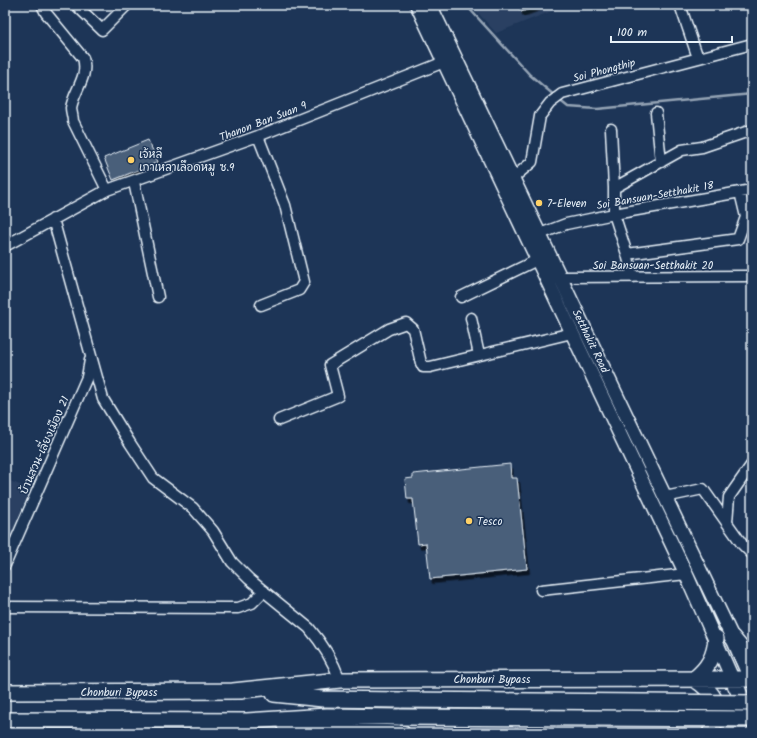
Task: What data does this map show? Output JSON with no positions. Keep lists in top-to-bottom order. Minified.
{"streets":{"highway":["Chonburi Bypass"],"main road":["Setthakit Road"],"street":["Soi Phongthip","Thanon Ban Suan 9","Soi Bansuan-Setthakit 18","Soi Bansuan-Setthakit 20","บ้านสวน-เลี่ยงเมือง 21"]},"crossings":[["Soi Phongthip","Setthakit Road"],["Thanon Ban Suan 9","Setthakit Road"],["Soi Bansuan-Setthakit 18","Setthakit Road"],["Soi Bansuan-Setthakit 20","Setthakit Road"],["Setthakit Road","Chonburi Bypass"]],"places":["เจ้หลี เกาเหลาเลือดหมู ซ.9","7-Eleven","Tesco"],"scale_bar":"100 m"}
